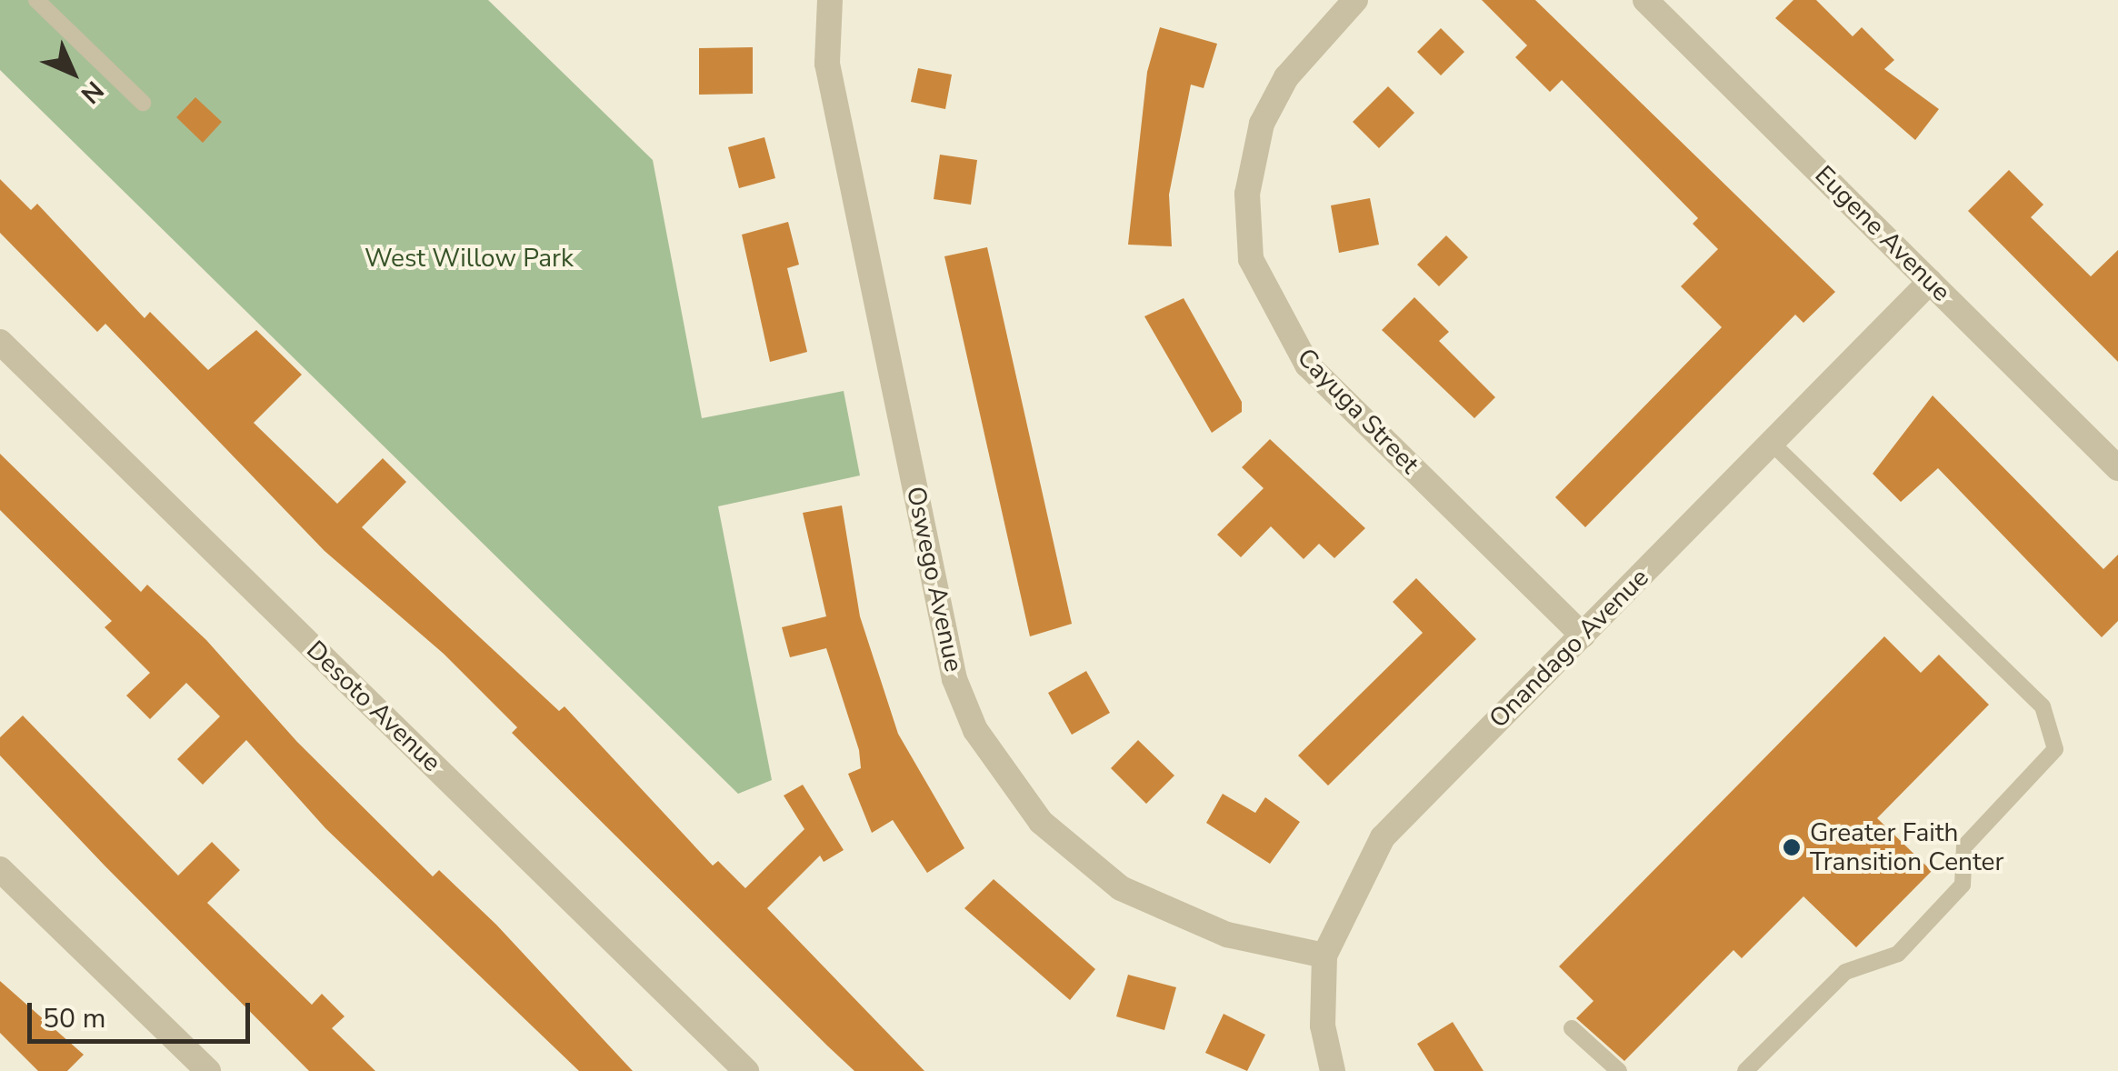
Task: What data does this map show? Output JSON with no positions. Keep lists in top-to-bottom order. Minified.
{"streets":{"street":["Eugene Avenue","Cayuga Street","Oswego Avenue","Onandago Avenue","Desoto Avenue"]},"crossings":[["Eugene Avenue","Onandago Avenue"],["Cayuga Street","Onandago Avenue"],["Oswego Avenue","Onandago Avenue"]],"parks":["West Willow Park"],"places":["Greater Faith Transition Center"],"scale_bar":"50 m","north":"bottom right"}
